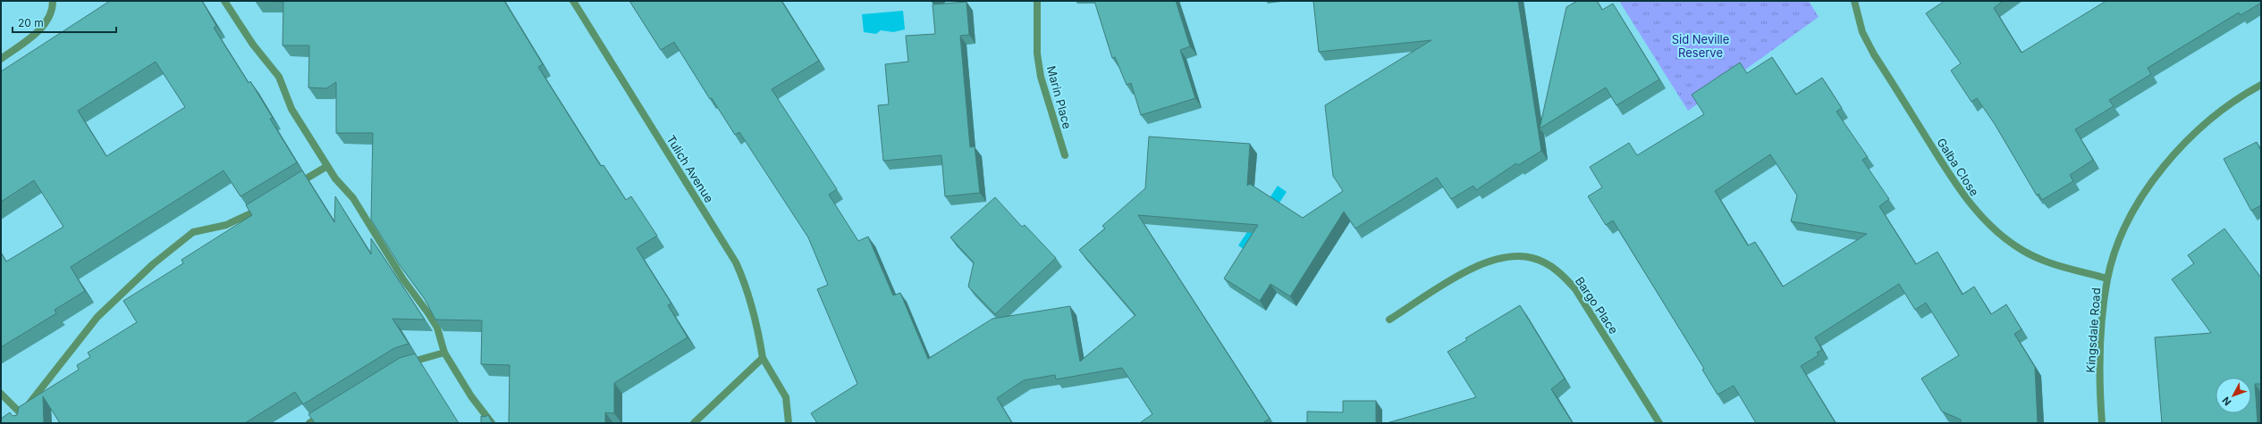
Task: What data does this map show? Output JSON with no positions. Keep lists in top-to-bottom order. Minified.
{"streets":{"street":["Marin Place","Galba Close","Tulich Avenue","Bargo Place","Kingsdale Road"]},"crossings":[["Galba Close","Kingsdale Road"]],"parks":["Sid Neville Reserve"],"scale_bar":"20 m","north":"bottom left"}
